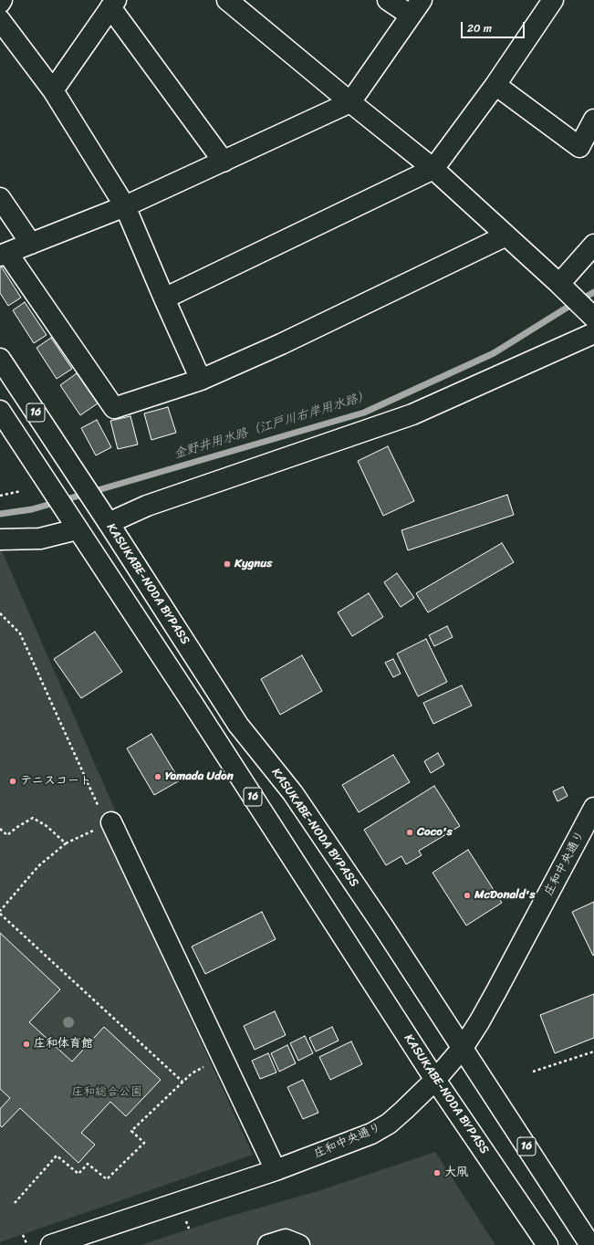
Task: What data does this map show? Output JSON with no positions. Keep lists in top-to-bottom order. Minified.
{"streets":{"main road":["16","KASUKABE-NODA BYPASS","庄和中央通り"]},"crossings":[["16","KASUKABE-NODA BYPASS"],["KASUKABE-NODA BYPASS","庄和中央通り"]],"water":["金野井用水路（江戸川右岸用水路）"],"parks":["庄和総合公園"],"places":["Kygnus","Yamada Udon","テニスコート","Coco's","McDonald's","庄和体育館","大凧"],"scale_bar":"20 m"}
